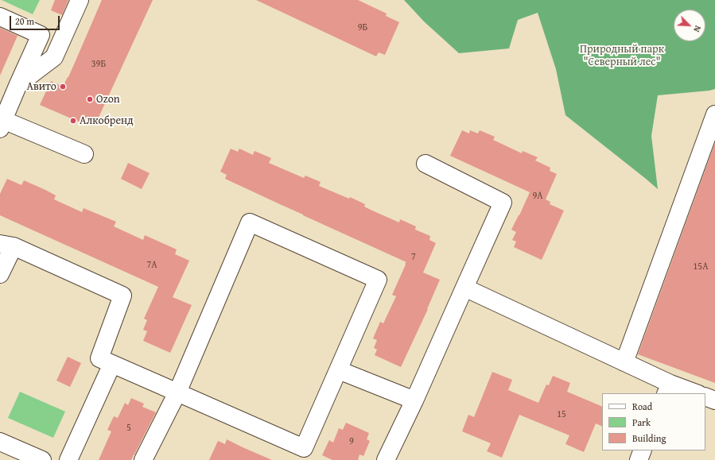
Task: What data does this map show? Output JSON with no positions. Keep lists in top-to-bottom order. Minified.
{"parks":["Природный парк \"Северный лес\""],"places":["Авито","Ozon","Алкобренд"],"house_numbers":["9Б","39Б","9А","7","7А","15А","15","5","9"],"legend":["Road","Park","Building"],"scale_bar":"20 m","north":"bottom right"}
